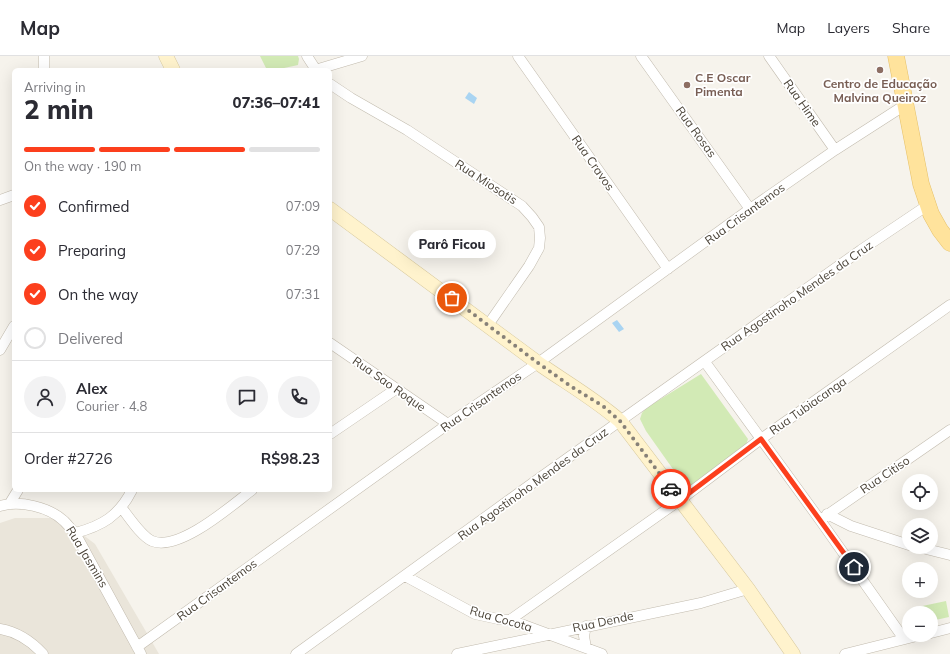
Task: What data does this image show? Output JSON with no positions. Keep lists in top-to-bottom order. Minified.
{"streets":{"street":["Rua Hime","Rua Rosas","Rua Cravos","Rua Miosotis","Rua Crisantemos","Rua Agostinoho Mendes da Cruz","Rua Sao Roque","Rua Tubiacanga","Rua Citiso","Rua Jasmins","Rua Cocota","Rua Dende"]},"crossings":[["Rua Hime","Rua Crisantemos"],["Rua Rosas","Rua Crisantemos"],["Rua Cravos","Rua Crisantemos"],["Rua Crisantemos","Rua Sao Roque"],["Rua Crisantemos","Rua Jasmins"],["Rua Agostinoho Mendes da Cruz","Rua Cocota"],["Rua Tubiacanga","Rua Cocota"],["Rua Cocota","Rua Dende"]],"places":["Centro de Educação Malvina Queiroz","C.E Oscar Pimenta","Parô Ficou"],"page":{"header":"Map","nav":["Map","Layers","Share"],"heading":["2 min","Arriving in","07:36–07:41"],"panel":["Alex","Courier · 4.8","Order #2726","R$98.23"],"bar":"On the way · 190 m","list":[["Confirmed","07:09"],["Preparing","07:29"],["On the way","07:31"],"Delivered"],"bubble":"Parô Ficou","map_buttons":["+","−"]}}
